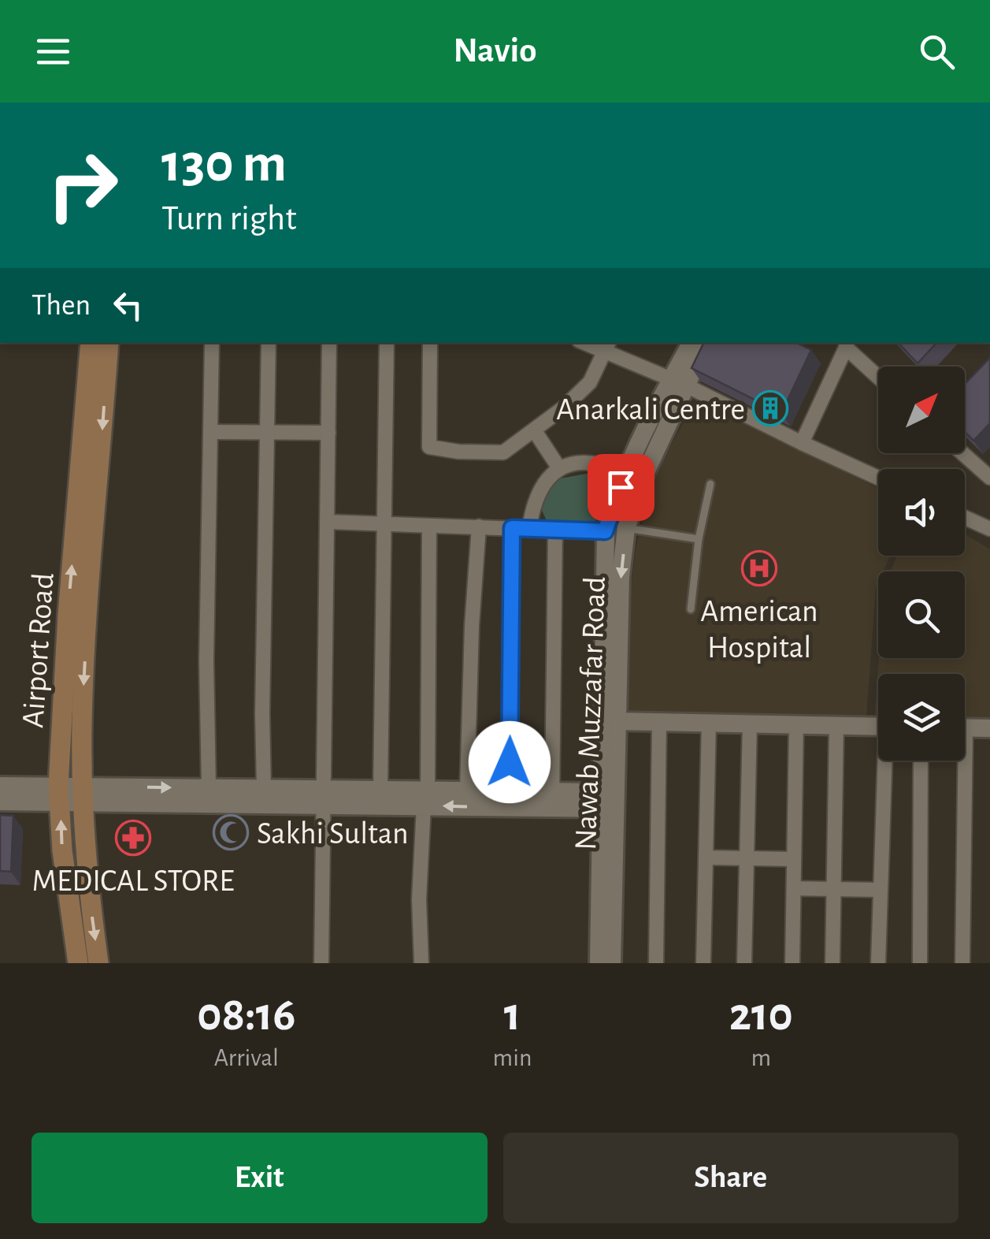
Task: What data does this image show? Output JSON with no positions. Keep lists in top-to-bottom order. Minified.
{"streets":{"main road":["Airport Road"],"street":["Nawab Muzzafar Road"]},"places":{"building":["Anarkali Centre"],"hospital":["American Hospital"],"mosque":["Sakhi Sultan"],"pharmacy":["MEDICAL STORE"]},"north":"top right","page":{"header":"Navio","turn":["130 m","Turn right"],"then":"Then","eta":["08:16","Arrival","1","min","210","m"],"buttons":["Exit","Share"]}}
